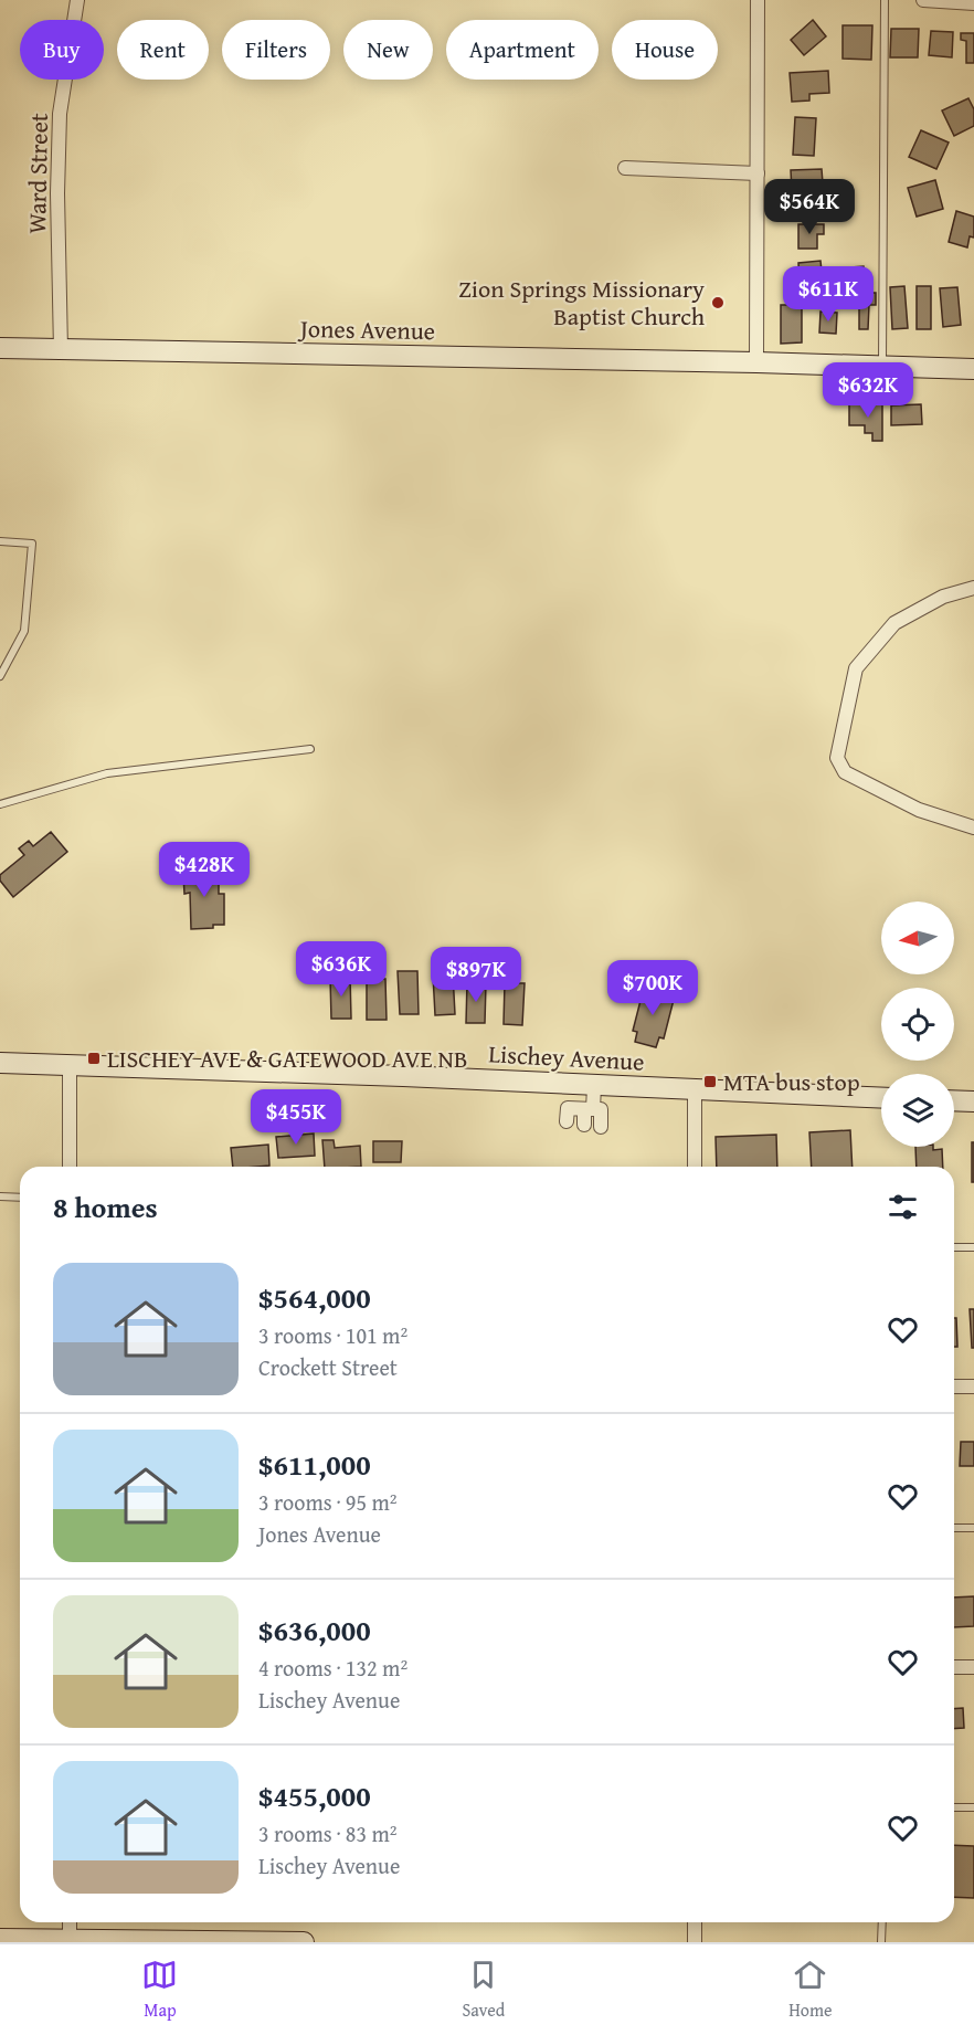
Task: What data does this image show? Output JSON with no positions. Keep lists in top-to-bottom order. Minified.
{"streets":{"street":["Ward Street","Jones Avenue","Lischey Avenue"]},"crossings":[["Ward Street","Jones Avenue"]],"places":{"other":["Zion Springs Missionary Baptist Church"],"transit":["LISCHEY AVE & GATEWOOD AVE NB","MTA bus stop"]},"north":"left","page":{"chip":["Buy","Rent","Filters","New","Apartment","House"],"price":["$564K","$611K","$632K","$428K","$636K","$897K","$700K","$455K"],"heading":"8 homes","list":[{"name":"$564,000","note":"3 rooms · 101 m² · Crockett Street"},{"name":"$611,000","note":"3 rooms · 95 m² · Jones Avenue"},{"name":"$636,000","note":"4 rooms · 132 m² · Lischey Avenue"},{"name":"$455,000","note":"3 rooms · 83 m² · Lischey Avenue"}],"tabs":["Map","Saved","Home"]}}
